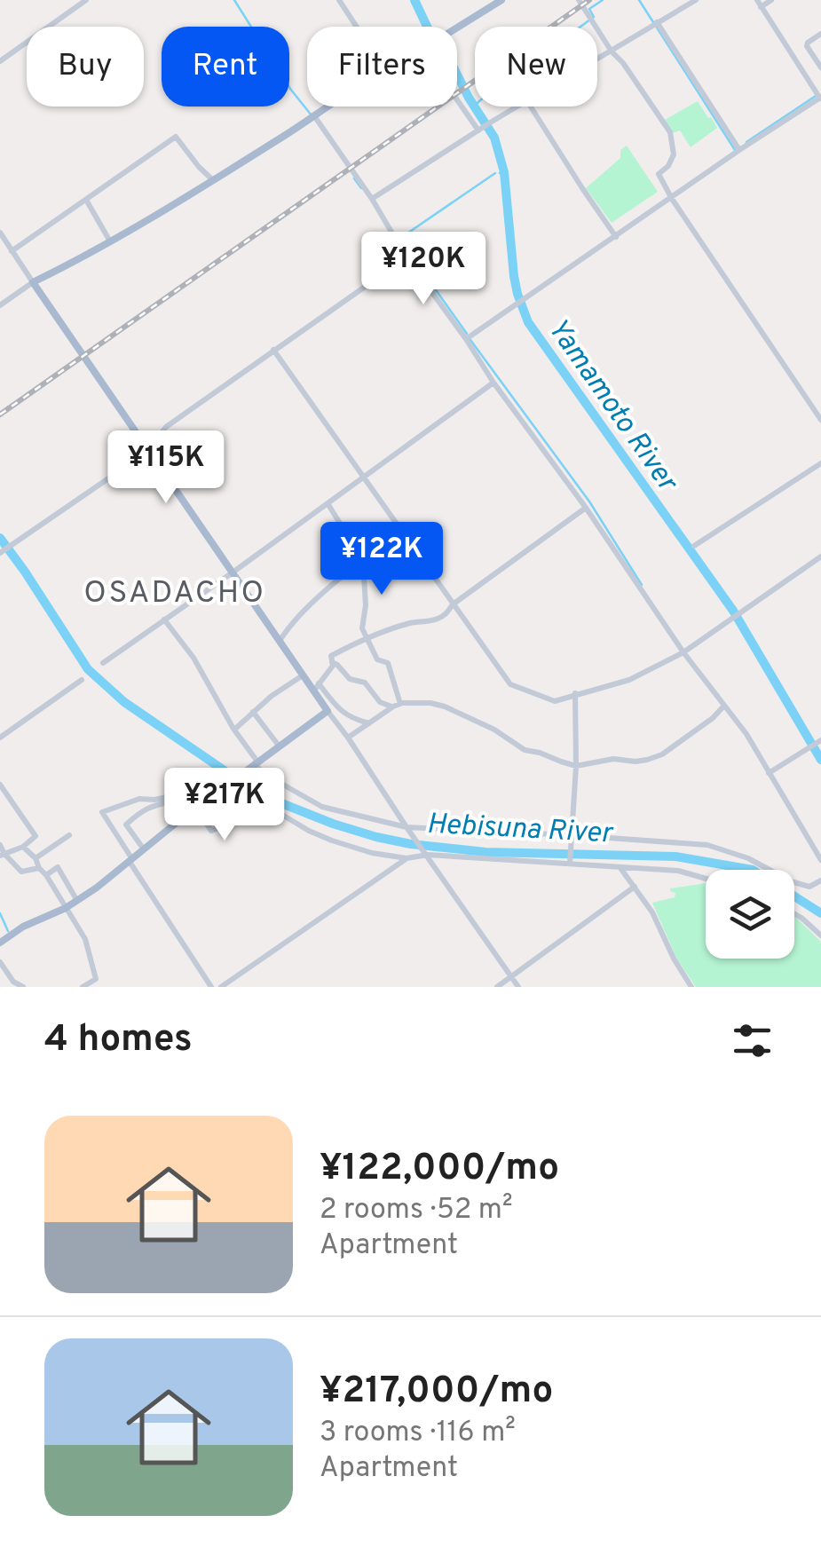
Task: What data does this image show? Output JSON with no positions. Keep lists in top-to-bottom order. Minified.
{"districts":["OSADACHO"],"water":["Yamamoto River","Hebisuna River"],"page":{"chip":["Buy","Rent","Filters","New"],"price":["¥120K","¥115K","¥122K","¥217K"],"heading":"4 homes","list":[{"name":"¥122,000/mo","note":"2 rooms · 52 m² · Apartment"},{"name":"¥217,000/mo","note":"3 rooms · 116 m² · Apartment"}]}}
